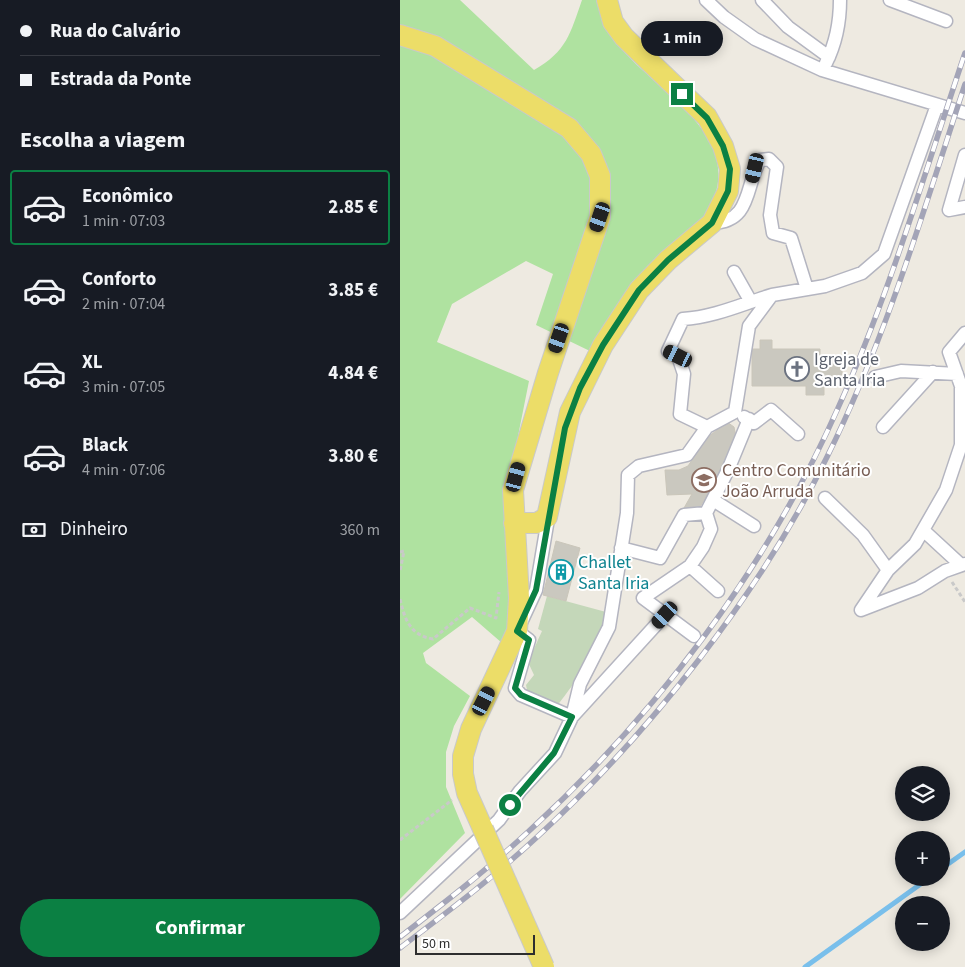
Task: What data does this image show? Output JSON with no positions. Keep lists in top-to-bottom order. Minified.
{"places":{"church":["Igreja de Santa Iria"],"school or university":["Centro Comunitário João Arruda"],"building":["Challet Santa Iria"]},"scale_bar":"50 m","page":{"banner":["Rua do Calvário","Estrada da Ponte"],"bubble":"1 min","heading":"Escolha a viagem","list":[{"name":"Econômico","note":"1 min · 07:03","value":"2.85 €"},{"name":"Conforto","note":"2 min · 07:04","value":"3.85 €"},{"name":"XL","note":"3 min · 07:05","value":"4.84 €"},{"name":"Black","note":"4 min · 07:06","value":"3.80 €"}],"pay":["Dinheiro","360 m"],"map_buttons":["+","−"],"buttons":"Confirmar","scale":"50 m"}}
